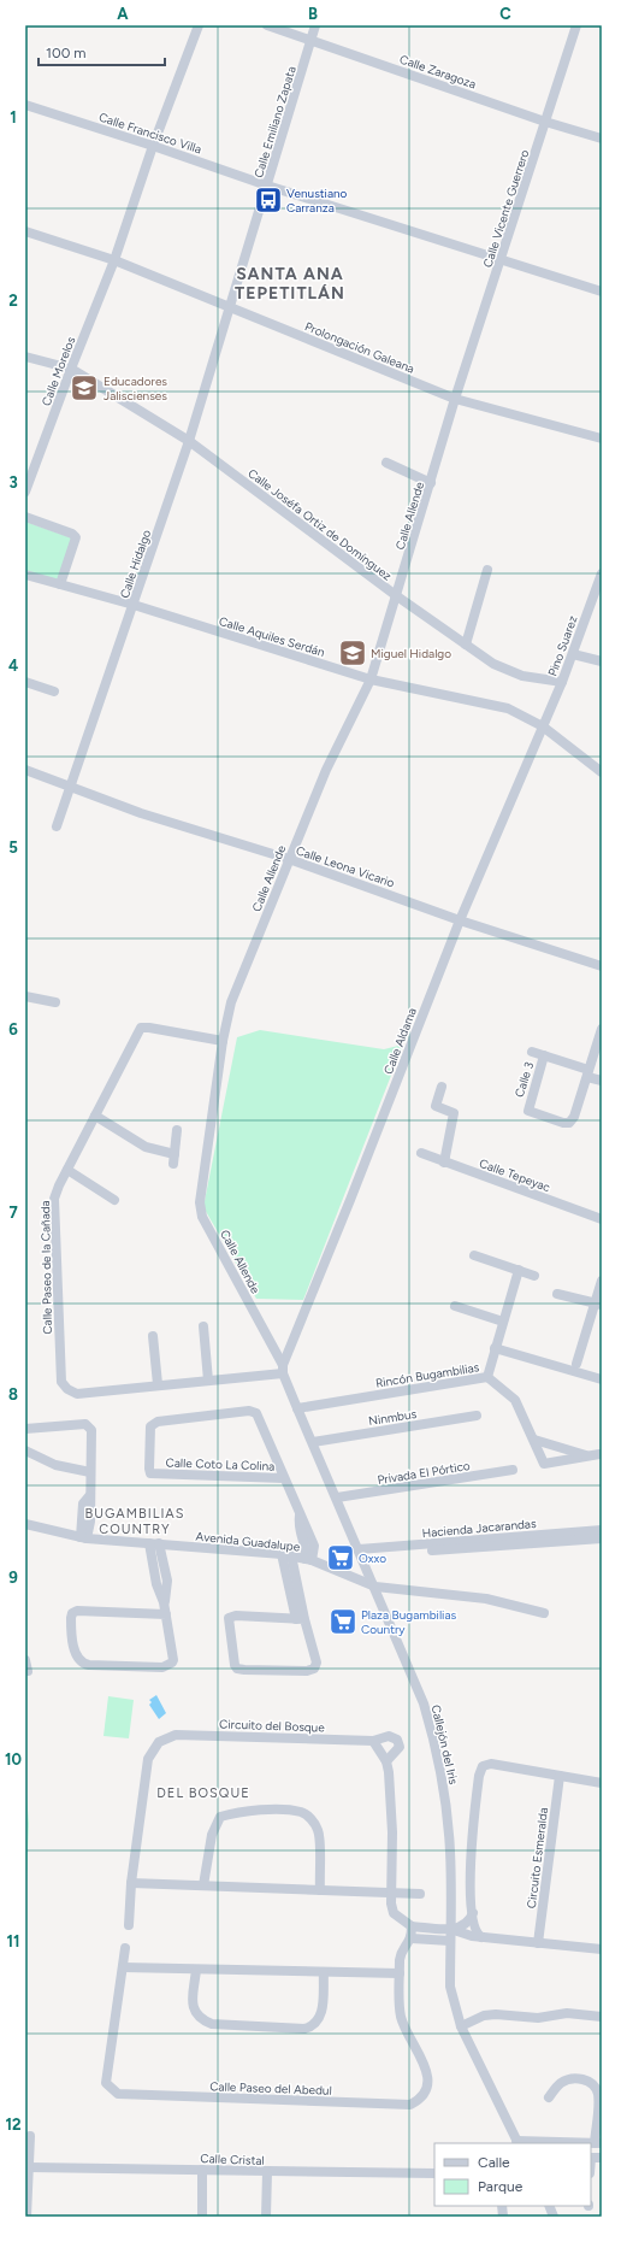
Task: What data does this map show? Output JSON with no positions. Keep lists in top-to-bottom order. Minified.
{"streets":{"street":["Calle Zaragoza","Calle Emiliano Zapata","Calle Francisco Villa","Calle Vicente Guerrero","Prolongación Galeana","Calle Morelos","Calle Allende","Calle Joséfa Ortiz de Domínguez","Calle Hidalgo","Calle Aquiles Serdán","Pino Suarez","Calle Leona Vicario","Calle Aldama","Calle 3","Calle Tepeyac","Calle Paseo de la Cañada","Rincón Bugambilias","Ninmbus","Calle Coto La Colina","Privada El Pórtico","Hacienda Jacarandas","Avenida Guadalupe","Circuito del Bosque","Callejón del Iris","Circuito Esmeralda","Calle Paseo del Abedul","Calle Cristal"]},"crossings":[["Calle Zaragoza","Calle Emiliano Zapata"],["Calle Zaragoza","Calle Vicente Guerrero"],["Calle Emiliano Zapata","Calle Francisco Villa"],["Calle Emiliano Zapata","Prolongación Galeana"],["Calle Emiliano Zapata","Calle Hidalgo"],["Calle Francisco Villa","Calle Vicente Guerrero"],["Calle Francisco Villa","Calle Morelos"],["Calle Vicente Guerrero","Prolongación Galeana"],["Calle Vicente Guerrero","Calle Allende"],["Prolongación Galeana","Calle Morelos"],["Prolongación Galeana","Calle Allende"],["Prolongación Galeana","Calle Hidalgo"],["Calle Morelos","Calle Joséfa Ortiz de Domínguez"],["Calle Allende","Calle Joséfa Ortiz de Domínguez"],["Calle Allende","Calle Aquiles Serdán"],["Calle Allende","Calle Leona Vicario"],["Calle Allende","Calle Aldama"],["Calle Allende","Calle Paseo de la Cañada"],["Calle Allende","Callejón del Iris"],["Calle Joséfa Ortiz de Domínguez","Calle Hidalgo"],["Calle Joséfa Ortiz de Domínguez","Pino Suarez"],["Calle Hidalgo","Calle Aquiles Serdán"],["Calle Hidalgo","Calle Leona Vicario"],["Calle Aquiles Serdán","Pino Suarez"],["Calle Aquiles Serdán","Calle Aldama"],["Pino Suarez","Calle Aldama"],["Calle Leona Vicario","Calle Aldama"],["Calle Aldama","Calle Paseo de la Cañada"],["Calle Aldama","Callejón del Iris"],["Calle Paseo de la Cañada","Callejón del Iris"],["Rincón Bugambilias","Callejón del Iris"],["Ninmbus","Callejón del Iris"],["Calle Coto La Colina","Avenida Guadalupe"],["Privada El Pórtico","Callejón del Iris"],["Hacienda Jacarandas","Callejón del Iris"],["Avenida Guadalupe","Callejón del Iris"]],"districts":["SANTA ANA TEPETITLÁN","BUGAMBILIAS COUNTRY","DEL BOSQUE"],"places":{"bus stop":["Venustiano Carranza"],"school or university":["Educadores Jaliscienses","Miguel Hidalgo"],"supermarket":["Oxxo","Plaza Bugambilias Country"]},"legend":["Calle","Parque"],"scale_bar":"100 m","grid":{"columns":["A","B","C"],"rows":["1","2","3","4","5","6","7","8","9","10","11","12"]}}
